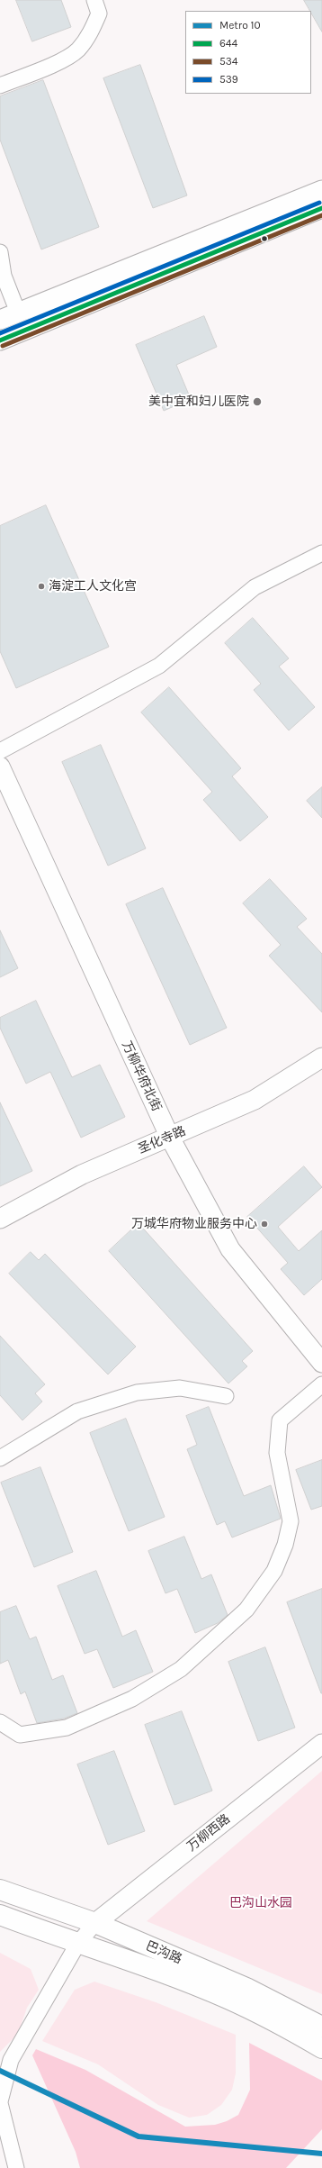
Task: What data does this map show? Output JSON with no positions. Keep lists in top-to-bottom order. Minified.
{"streets":{"main road":["巴沟路"],"street":["万柳华府北街","圣化寺路","万柳西路"]},"crossings":[["万柳华府北街","圣化寺路"],["万柳西路","巴沟路"]],"parks":["巴沟山水园"],"places":["美中宜和妇儿医院","海淀工人文化宫","万城华府物业服务中心"],"lines":["transit line 539","transit line 644","transit line 534","metro line 10"],"legend":["Metro 10","644","534","539"]}
